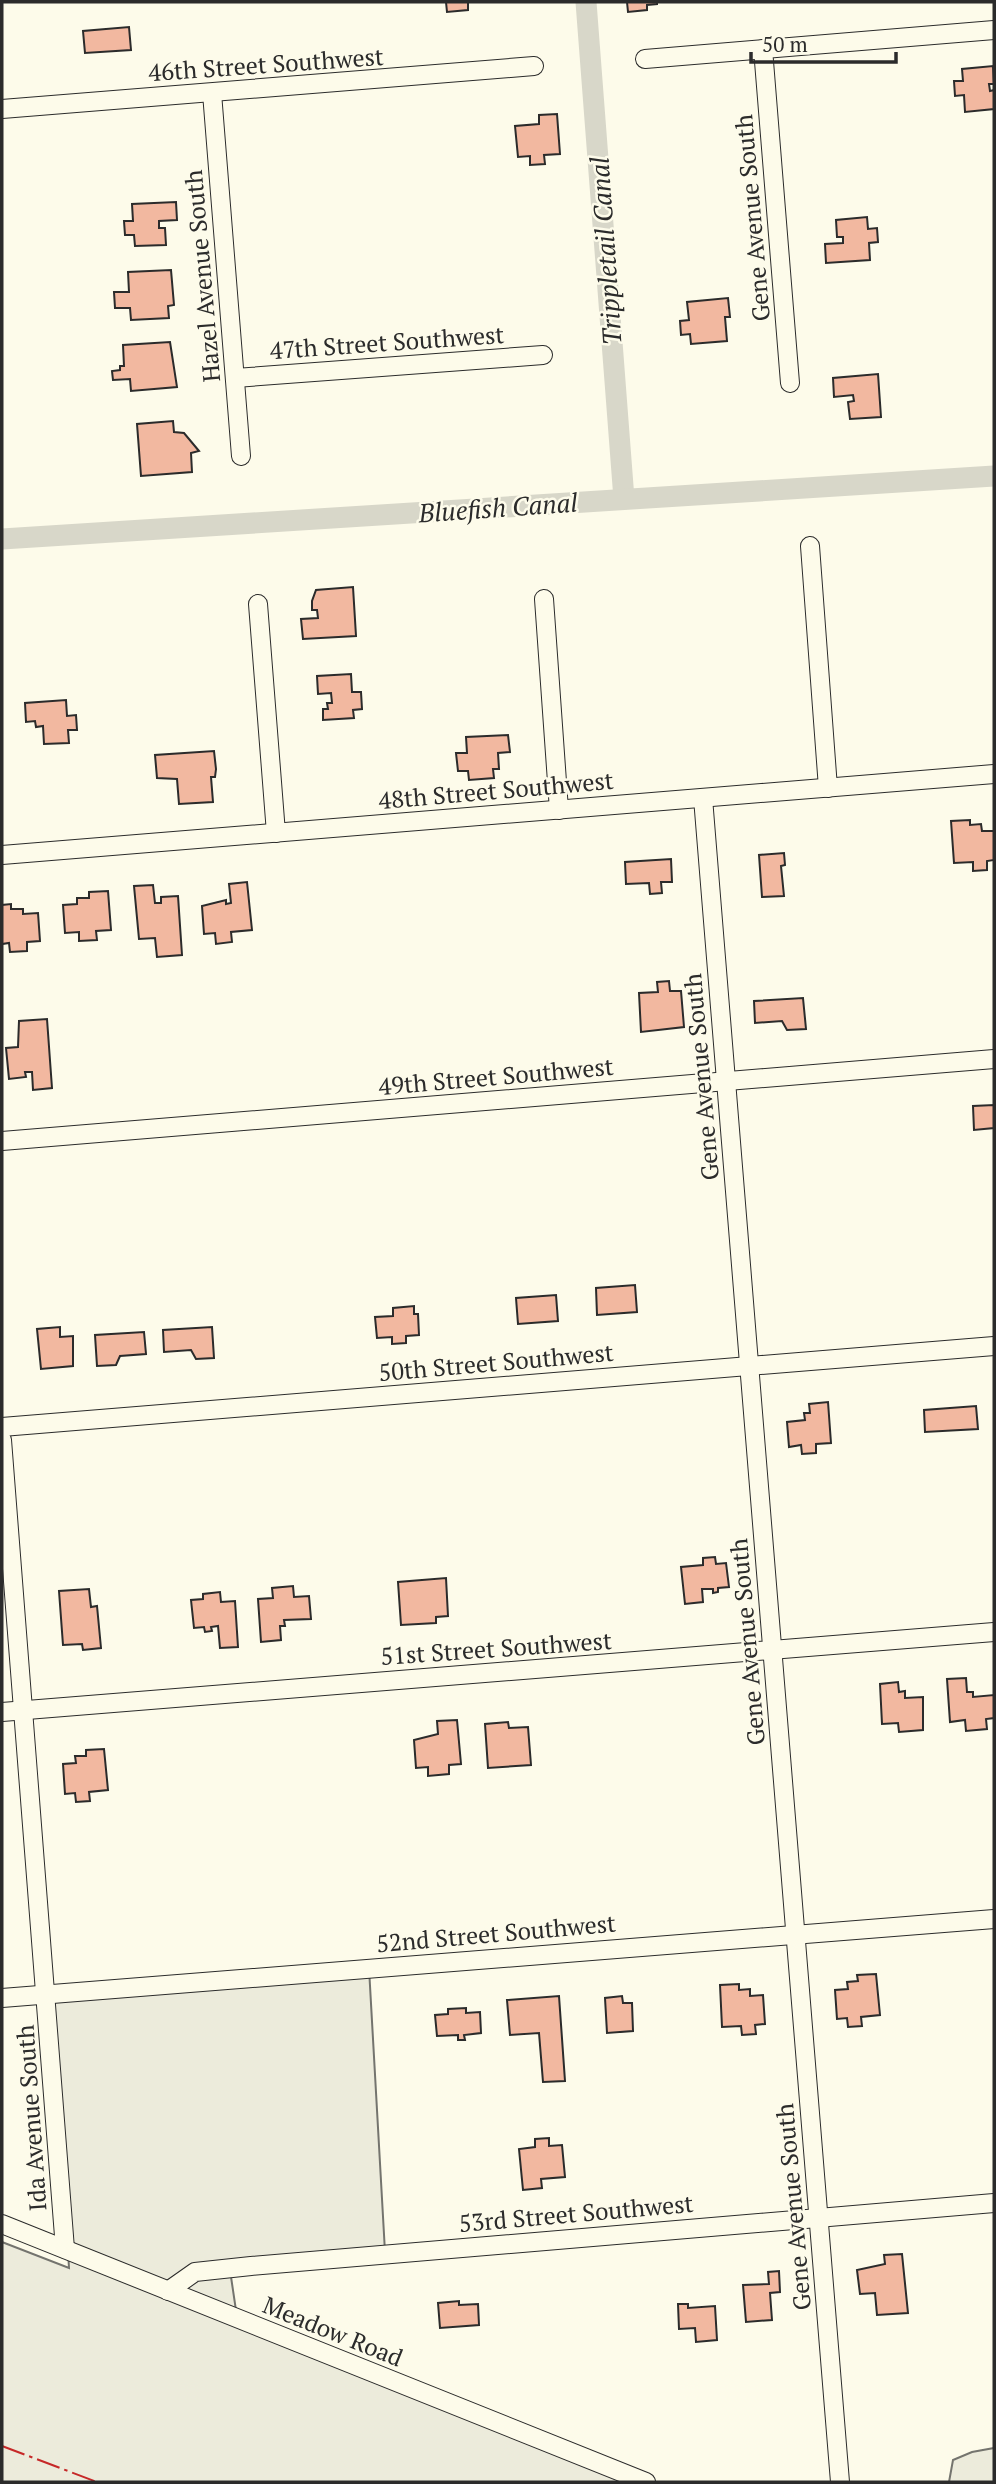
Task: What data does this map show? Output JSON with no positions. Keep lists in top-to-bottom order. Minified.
{"streets":{"street":["46th Street Southwest","Gene Avenue South","Hazel Avenue South","47th Street Southwest","48th Street Southwest","49th Street Southwest","50th Street Southwest","51st Street Southwest","52nd Street Southwest","Ida Avenue South","53rd Street Southwest","Meadow Road"]},"crossings":[["46th Street Southwest","Hazel Avenue South"],["Gene Avenue South","48th Street Southwest"],["Gene Avenue South","49th Street Southwest"],["Gene Avenue South","50th Street Southwest"],["Gene Avenue South","51st Street Southwest"],["Gene Avenue South","52nd Street Southwest"],["Gene Avenue South","53rd Street Southwest"],["Hazel Avenue South","47th Street Southwest"],["51st Street Southwest","Ida Avenue South"],["52nd Street Southwest","Ida Avenue South"],["Ida Avenue South","Meadow Road"],["53rd Street Southwest","Meadow Road"]],"water":["Trippletail Canal","Bluefish Canal"],"scale_bar":"50 m"}
